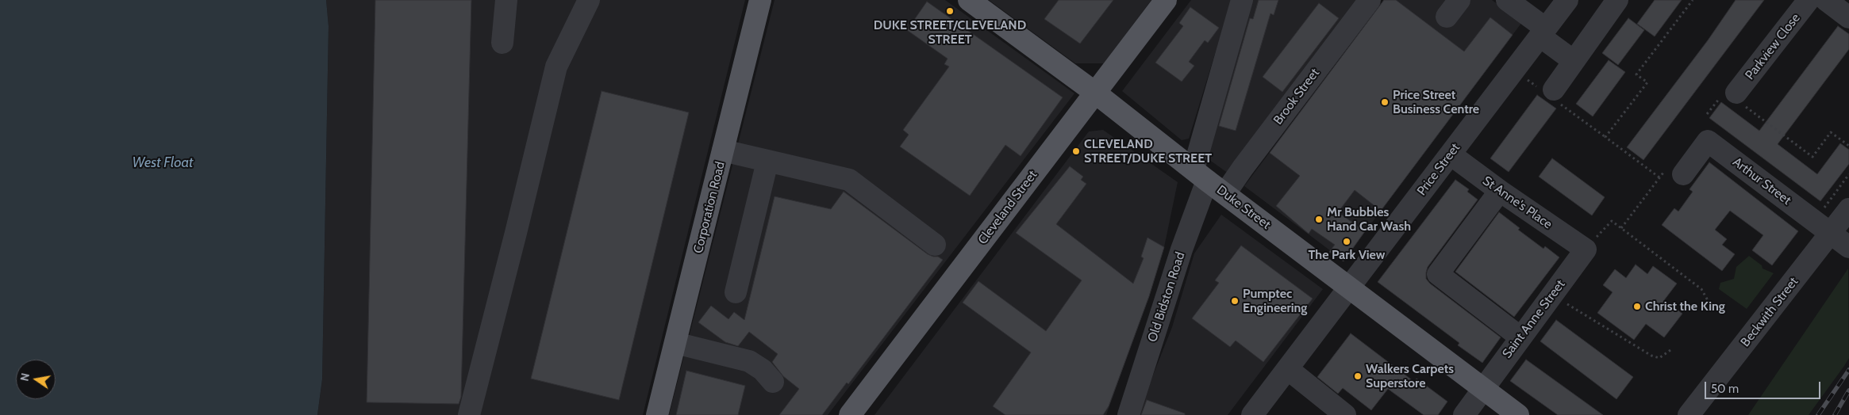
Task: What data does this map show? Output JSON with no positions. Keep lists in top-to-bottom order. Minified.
{"streets":{"main road":["Corporation Road","Cleveland Street","Duke Street"],"street":["Parkview Close","Brook Street","Price Street","Arthur Street","St Anne's Place","Old Bidston Road","Beckwith Street","Saint Anne Street"]},"crossings":[["Brook Street","Duke Street"],["Price Street","St Anne's Place"],["Price Street","Duke Street"],["Arthur Street","Beckwith Street"],["St Anne's Place","Saint Anne Street"],["Cleveland Street","Duke Street"],["Duke Street","Old Bidston Road"],["Duke Street","Saint Anne Street"]],"water":["West Float"],"places":["DUKE STREET/CLEVELAND STREET","Price Street Business Centre","CLEVELAND STREET/DUKE STREET","Mr Bubbles Hand Car Wash","The Park View","Pumptec Engineering","Christ the King","Walkers Carpets Superstore"],"scale_bar":"50 m","north":"left"}
